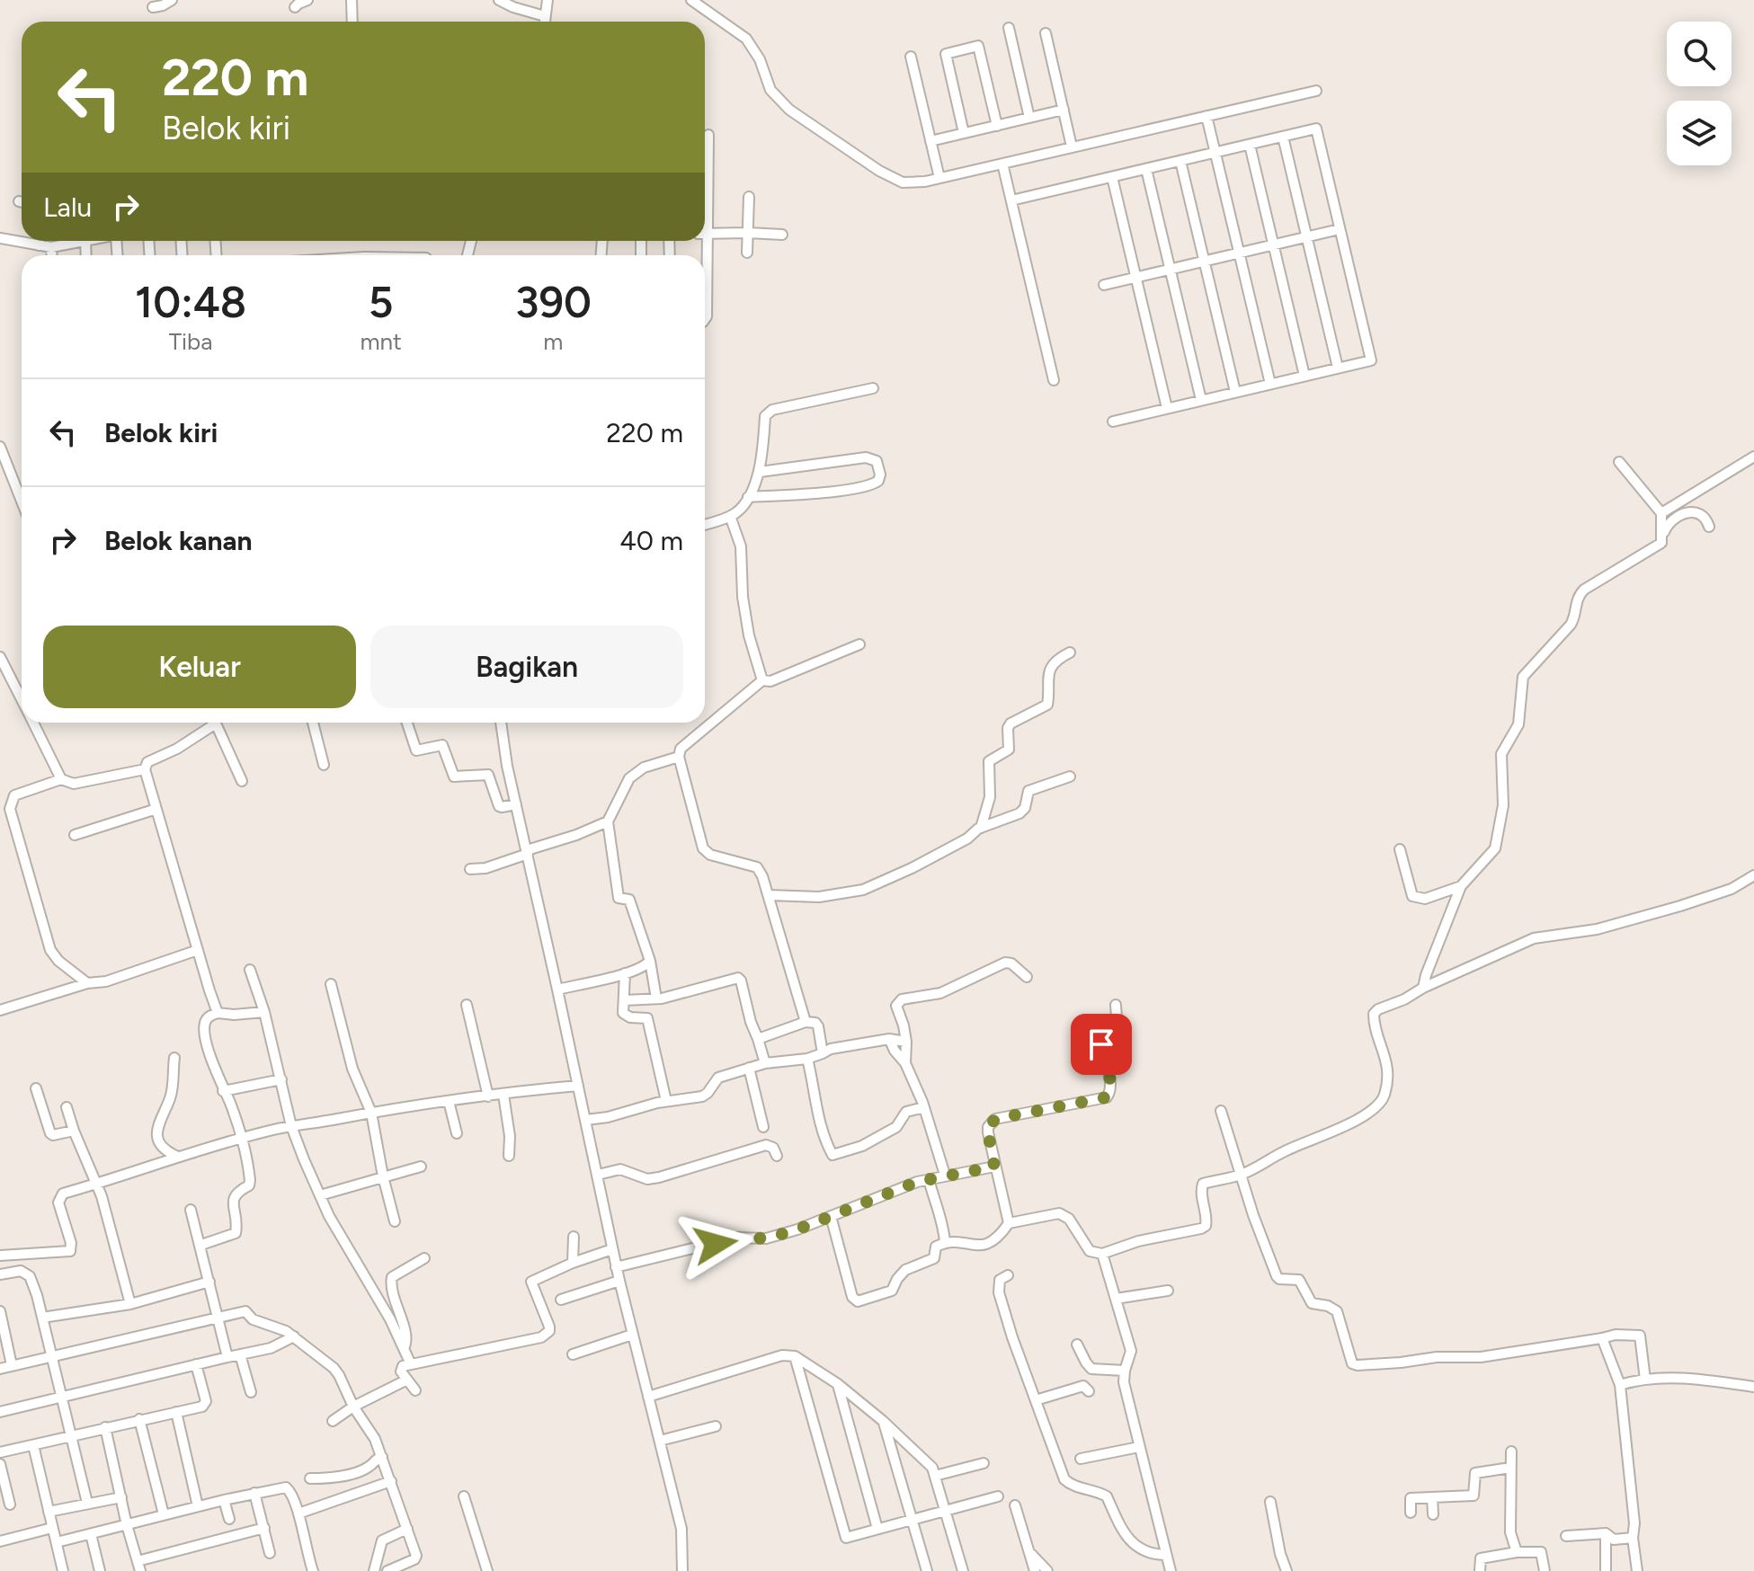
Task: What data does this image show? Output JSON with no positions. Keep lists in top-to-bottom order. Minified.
{"page":{"turn":["220 m","Belok kiri"],"then":"Lalu","eta":["10:48","Tiba","5","mnt","390","m"],"list":[{"name":"Belok kiri","value":"220 m"},{"name":"Belok kanan","value":"40 m"}],"buttons":["Keluar","Bagikan"]}}
